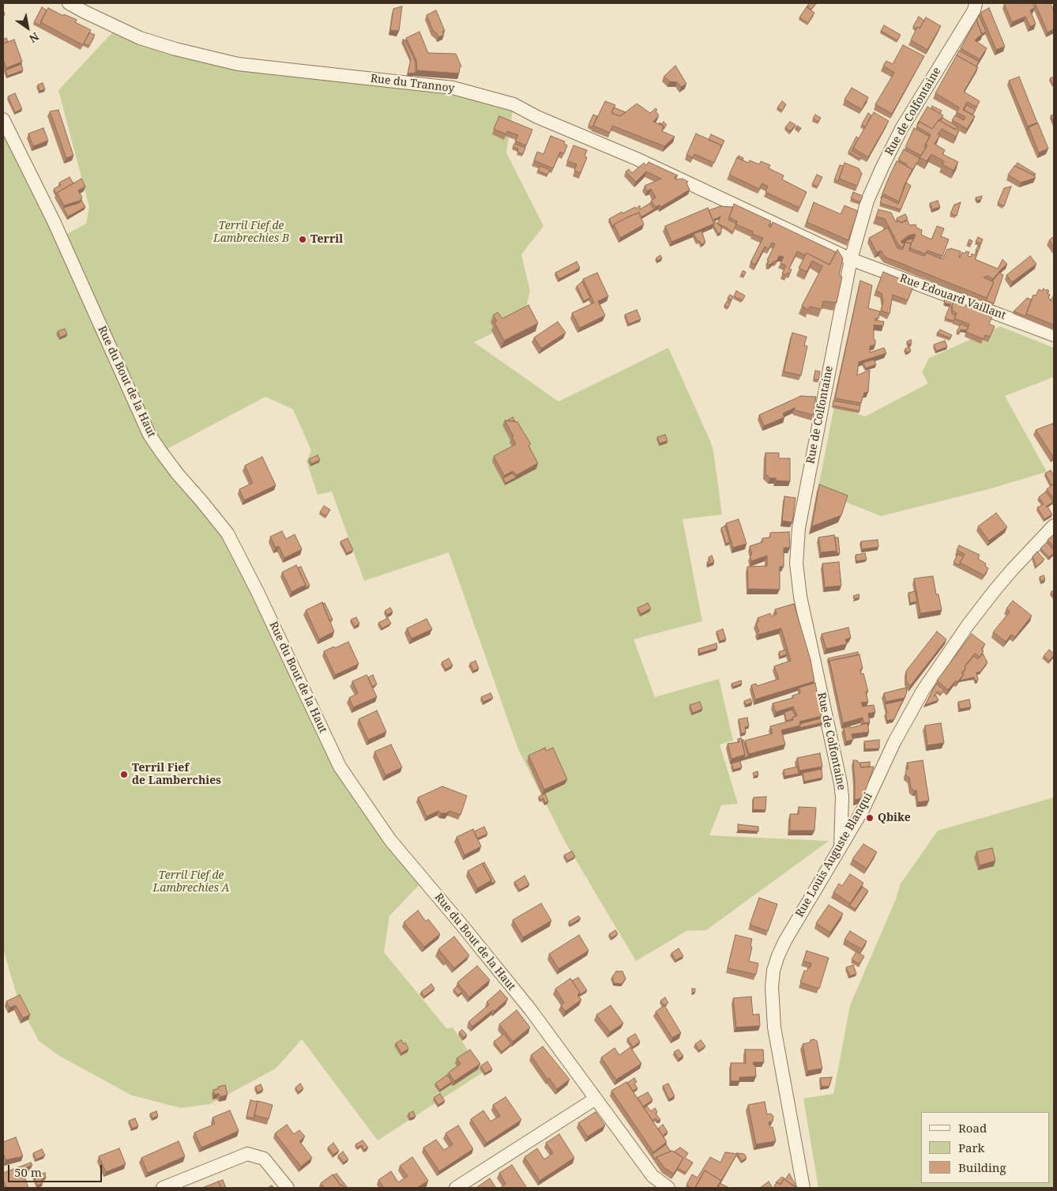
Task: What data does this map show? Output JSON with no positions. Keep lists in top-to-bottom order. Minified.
{"streets":{"street":["Rue du Trannoy","Rue de Colfontaine","Rue Edouard Vaillant","Rue du Bout de la Haut","Rue Louis Auguste Blanqui"]},"crossings":[["Rue du Trannoy","Rue de Colfontaine"],["Rue du Trannoy","Rue Edouard Vaillant"],["Rue de Colfontaine","Rue Edouard Vaillant"],["Rue de Colfontaine","Rue Louis Auguste Blanqui"]],"parks":["Terril Fief de Lambrechies B","Terril Fief de Lambrechies A"],"places":["Terril","Terril Fief de Lamberchies","Qbike"],"legend":["Road","Park","Building"],"scale_bar":"50 m","north":"bottom right"}
